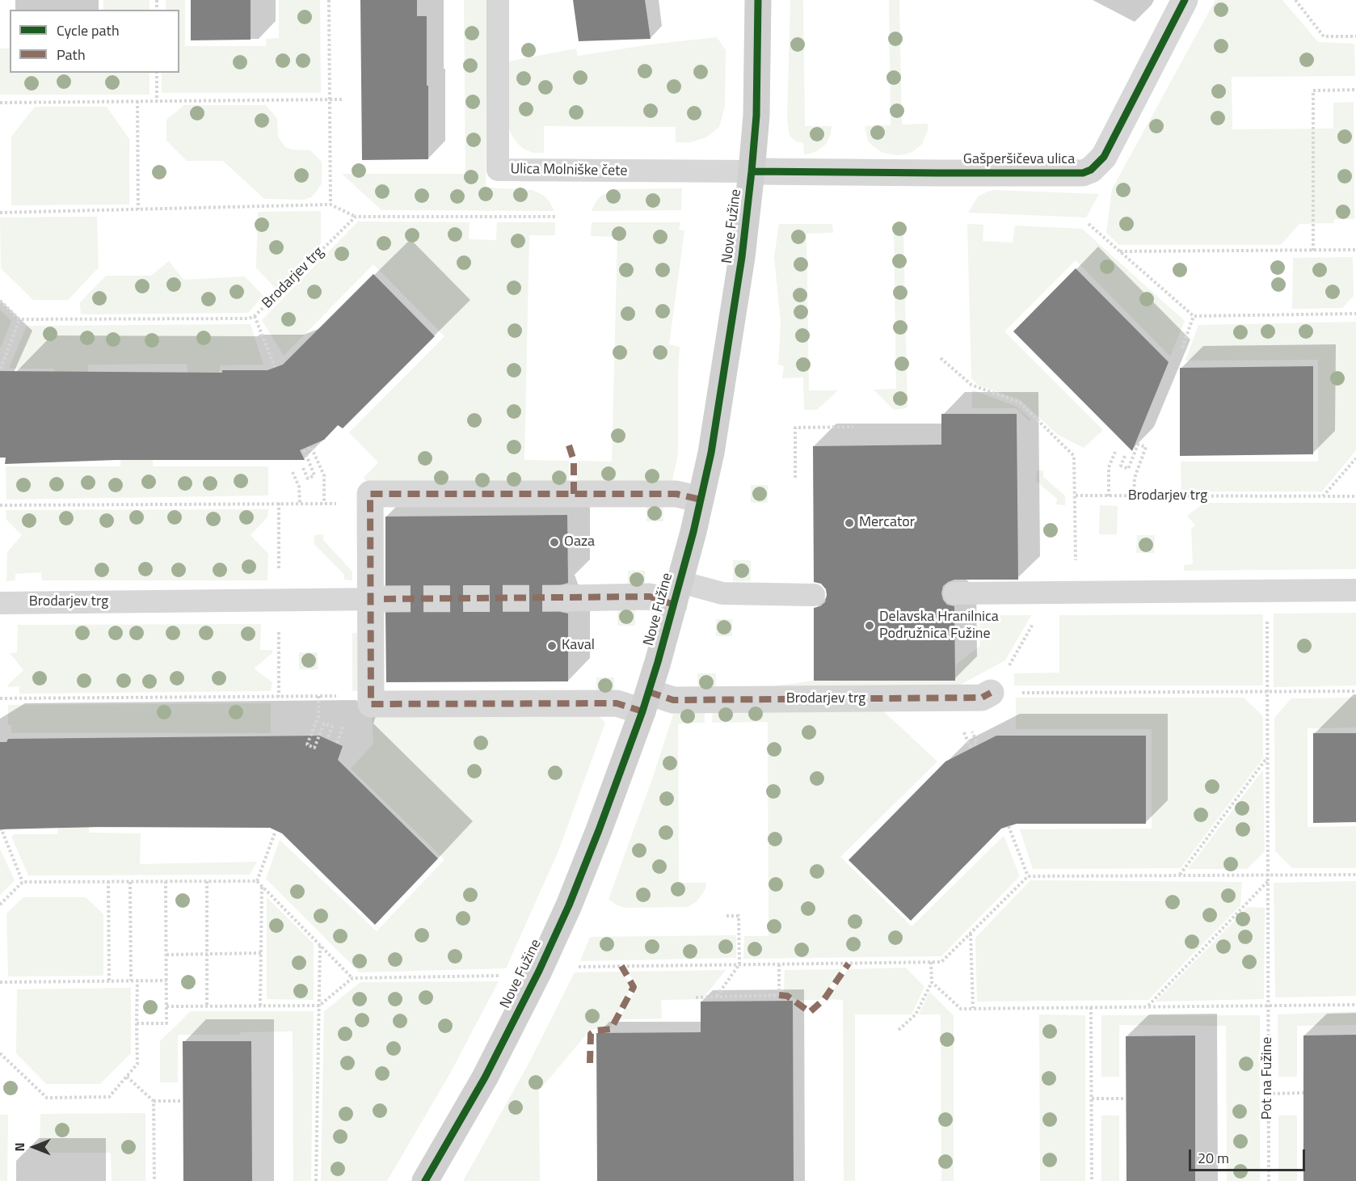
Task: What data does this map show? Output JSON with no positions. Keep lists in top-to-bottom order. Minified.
{"streets":{"street":["Gašperšičeva ulica","Nove Fužine","Brodarjev trg"],"lane":["Ulica Molniške čete"],"path":["Pot na Fužine"]},"crossings":[["Gašperšičeva ulica","Ulica Molniške čete"],["Gašperšičeva ulica","Nove Fužine"],["Ulica Molniške čete","Nove Fužine"],["Nove Fužine","Brodarjev trg"]],"places":["Mercator","Oaza","Delavska Hranilnica Podružnica Fužine","Kaval"],"legend":["Cycle path","Path"],"scale_bar":"20 m","north":"left"}
